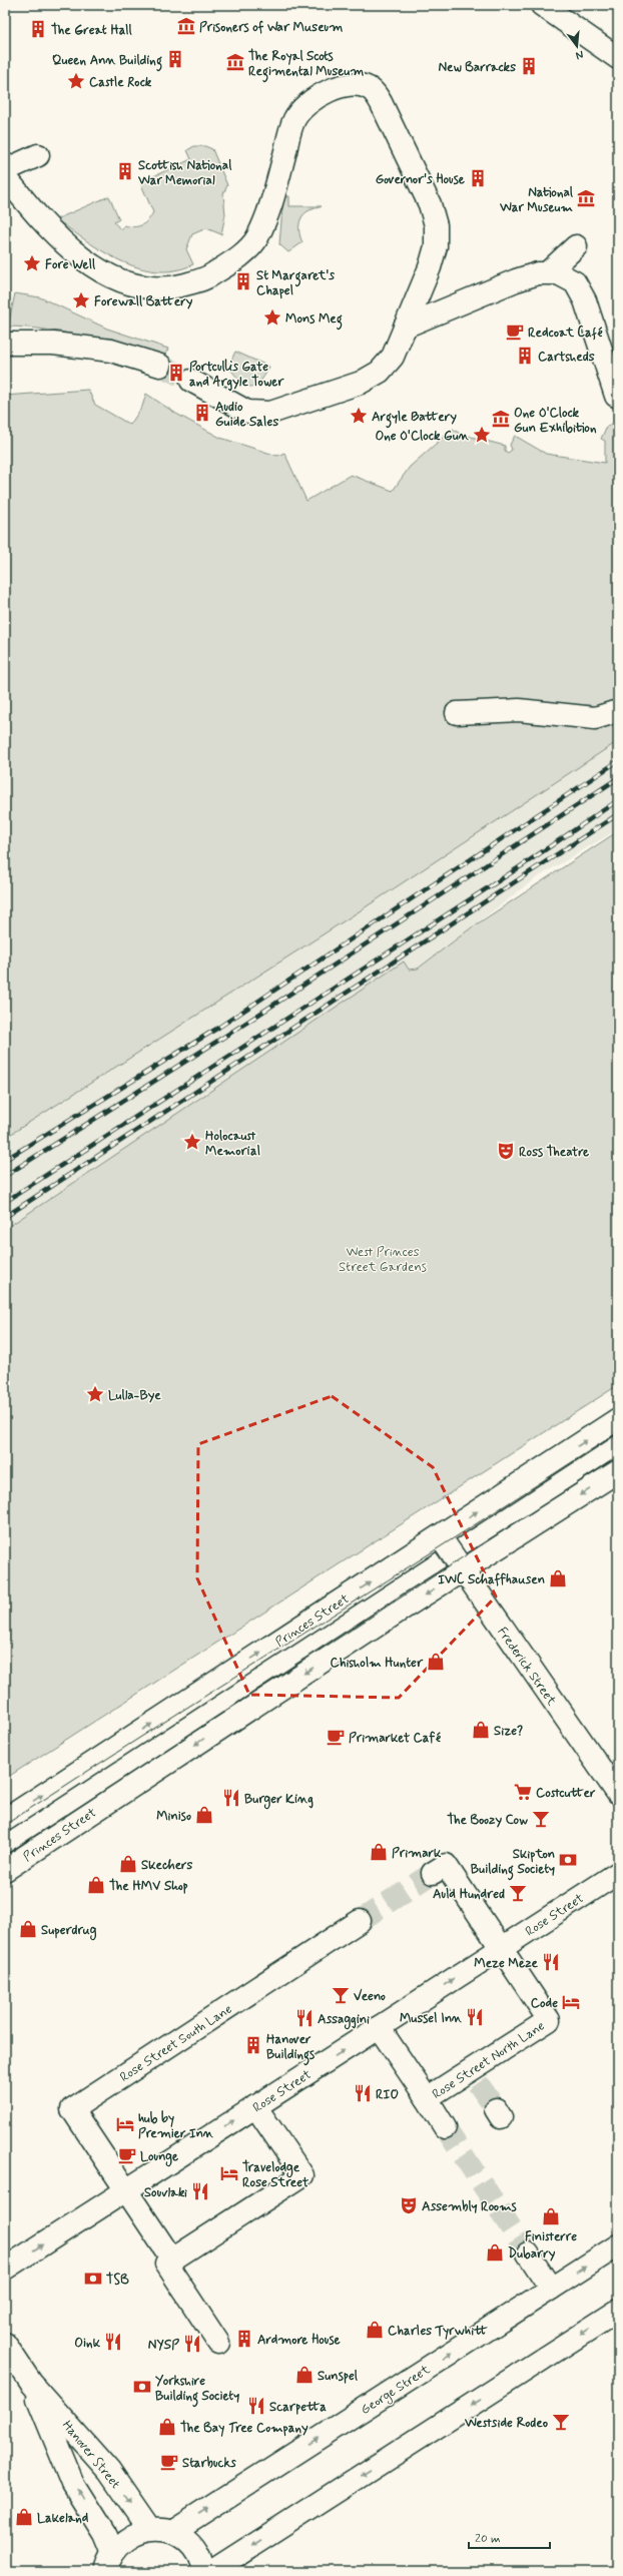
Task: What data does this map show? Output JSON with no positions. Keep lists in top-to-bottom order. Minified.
{"streets":{"street":["Princes Street","Frederick Street","Rose Street","Rose Street South Lane","Rose Street North Lane","George Street","Hanover Street"]},"crossings":[["Princes Street","Frederick Street"],["Rose Street","Rose Street South Lane"],["Rose Street","Rose Street North Lane"]],"one_way":["Rose Street"],"parks":["West Princes Street Gardens"],"places":{"museum":["Prisoners of War Museum","The Royal Scots Regimental Museum","National War Museum","One O'Clock Gun Exhibition"],"building":["The Great Hall","Queen Ann Building","New Barracks","Scottish National War Memorial","Governor's House","St Margaret's Chapel","Cartsheds","Portcullis Gate and Argyle Tower","Audio Guide Sales","Hanover Buildings","Ardmore House"],"place":["Castle Rock","Fore Well","Forewall Battery","Mons Meg","Argyle Battery","One O'Clock Gun","Holocaust Memorial","Lulla-Bye"],"cafe":["Redcoat Café","Primarket Café","Lounge","Starbucks"],"theatre":["Ross Theatre","Assembly Rooms"],"shop":["IWC Schaffhausen","Chisholm Hunter","Size?","Miniso","Primark","Skechers","The HMV Shop","Superdrug","Finisterre","Dubarry","Charles Tyrwhitt","Sunspel","The Bay Tree Company","Lakeland"],"supermarket":["Costcutter"],"restaurant":["Burger King","Meze Meze","Mussel Inn","Assaggini","RIO","Souvlaki","Oink","NYSP","Scarpetta"],"bar":["The Boozy Cow","Auld Hundred","Veeno","Westside Rodeo"],"bank":["Skipton Building Society","TSB","Yorkshire Building Society"],"hotel":["Code","hub by Premier Inn","Travelodge Rose Street"]},"scale_bar":"20 m","north":"bottom"}
